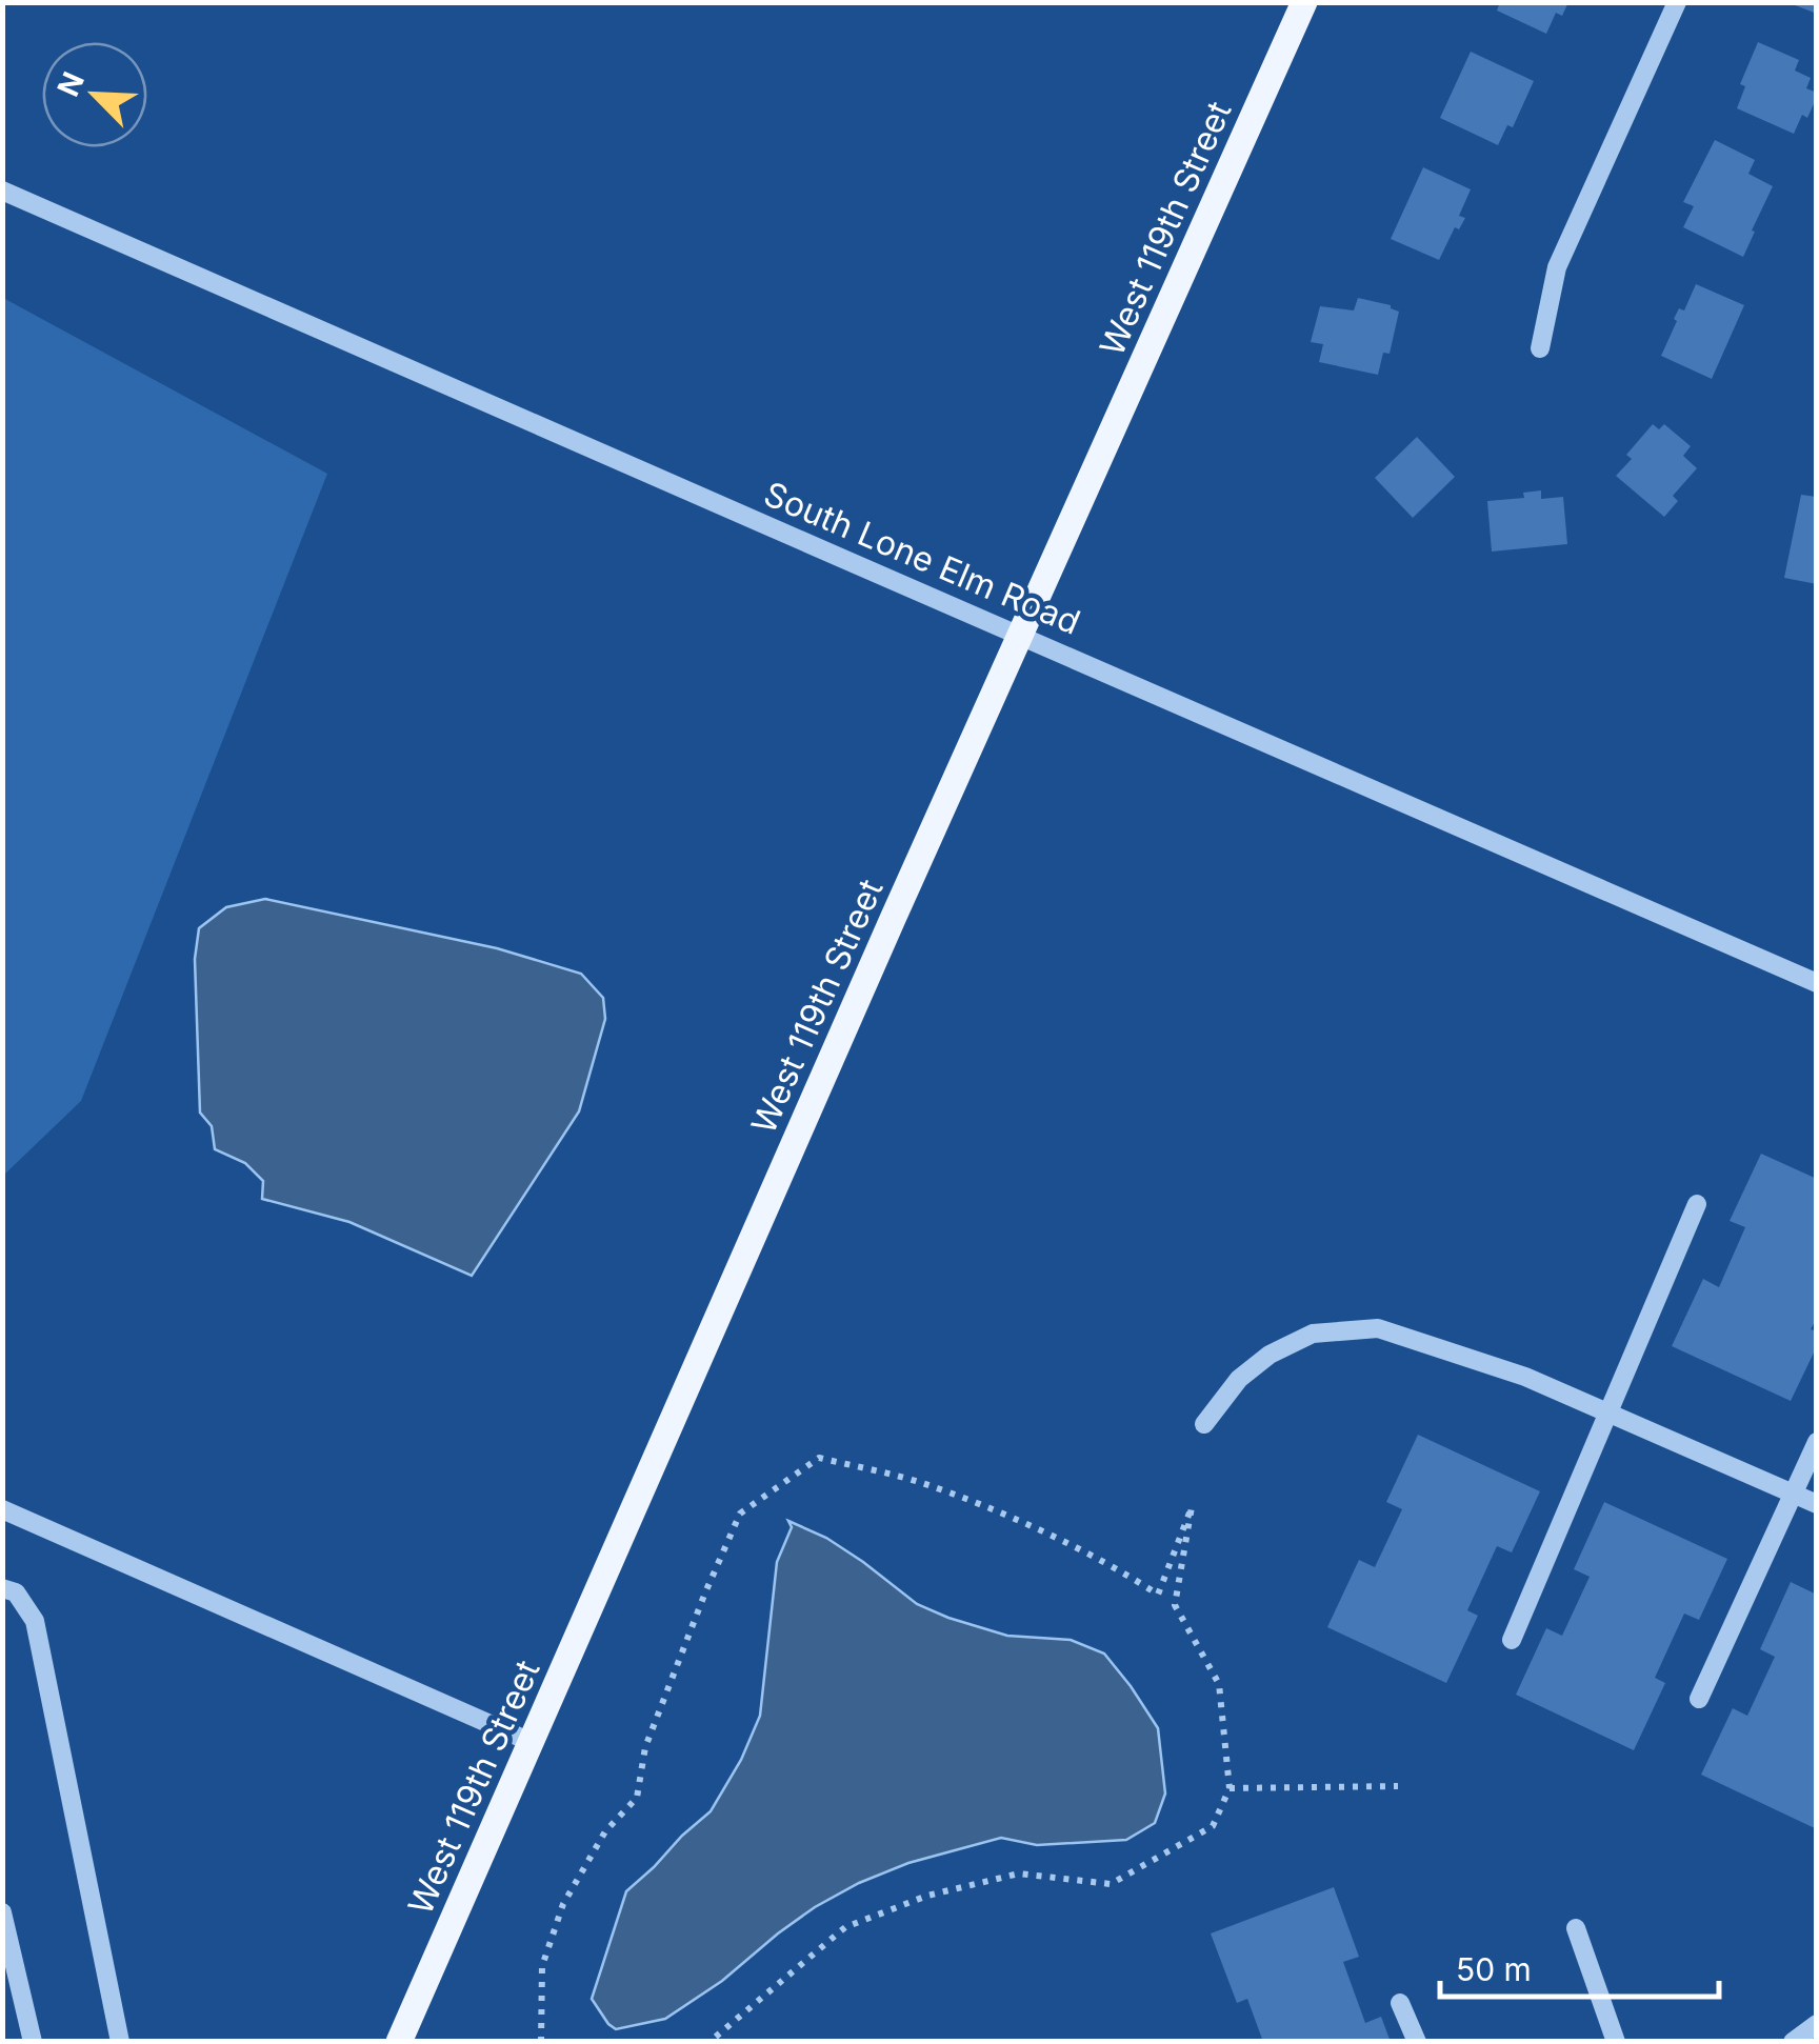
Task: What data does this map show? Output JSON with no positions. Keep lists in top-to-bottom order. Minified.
{"streets":{"main road":["West 119th Street"],"street":["South Lone Elm Road"]},"crossings":[["West 119th Street","South Lone Elm Road"]],"scale_bar":"50 m","north":"top left"}
